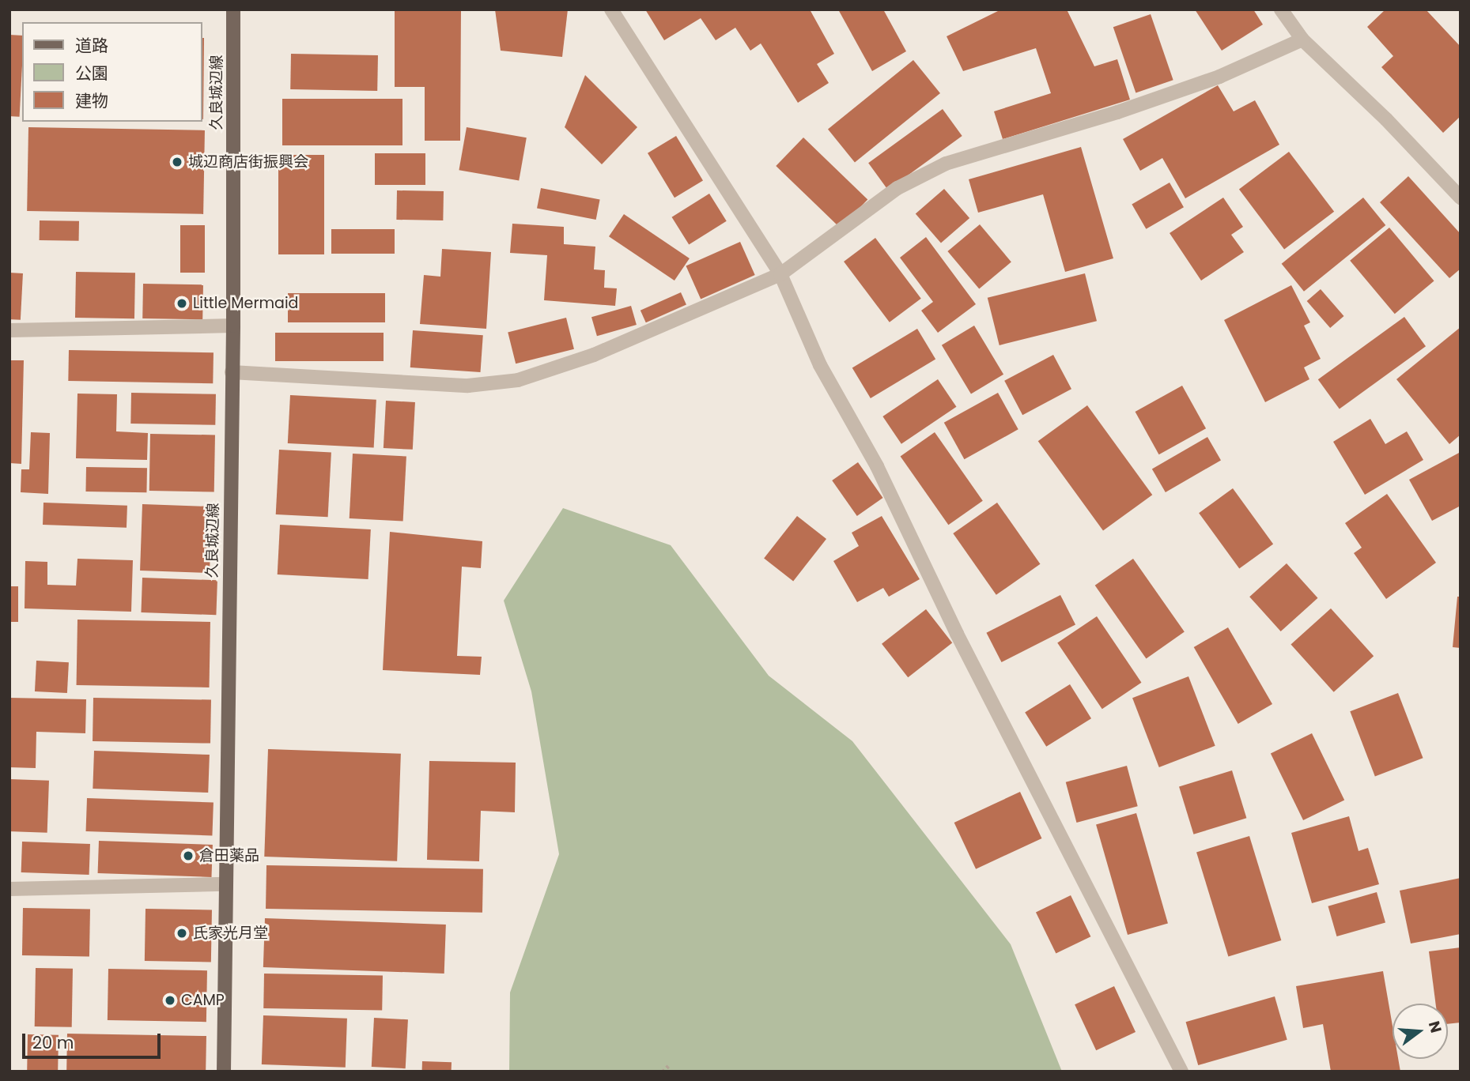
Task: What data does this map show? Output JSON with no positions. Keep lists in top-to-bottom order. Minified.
{"streets":{"main road":["久良城辺線"]},"places":["城辺商店街振興会","Little Mermaid","倉田薬品","氏家光月堂","CAMP"],"legend":["道路","公園","建物"],"scale_bar":"20 m","north":"right"}
